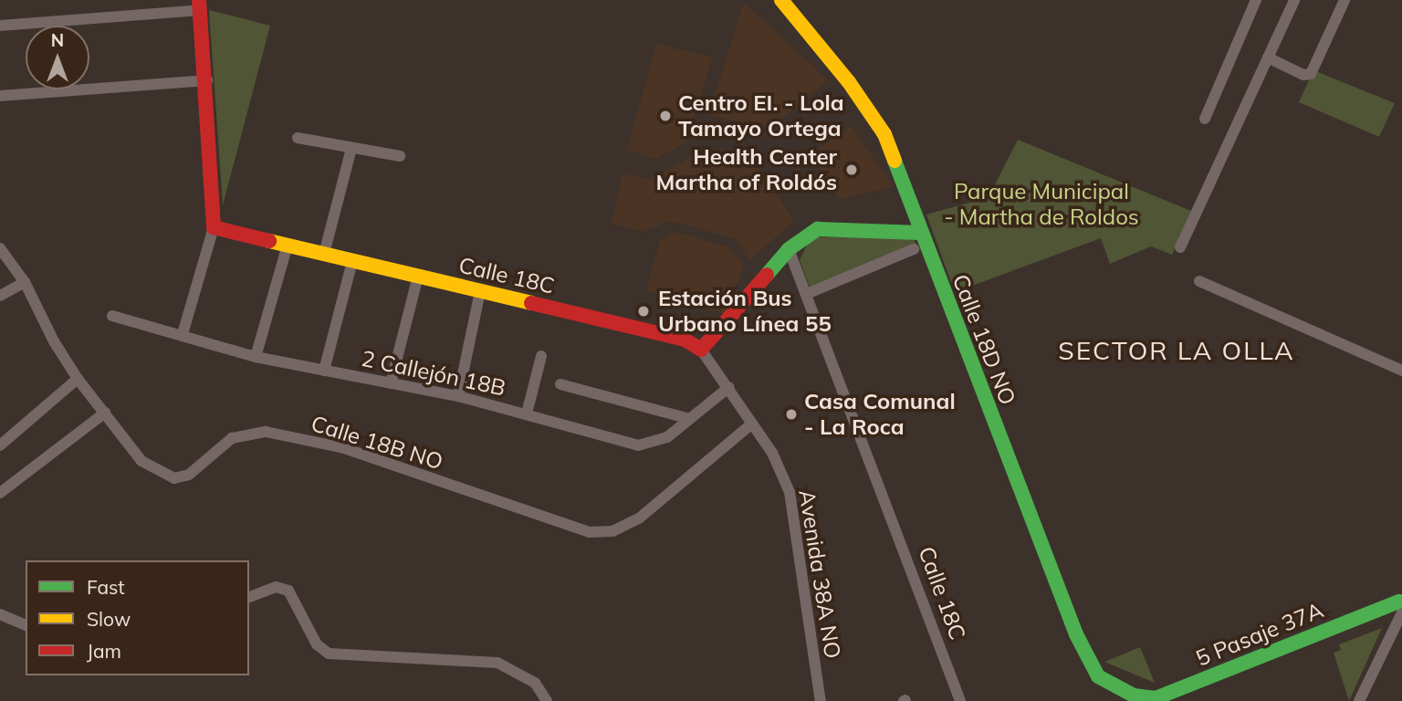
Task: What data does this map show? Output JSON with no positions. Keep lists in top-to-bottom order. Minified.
{"streets":{"street":["Calle 18C","Calle 18D NO","2 Callejón 18B","Calle 18B NO","Avenida 38A NO","5 Pasaje 37A"]},"crossings":[["Calle 18C","2 Callejón 18B"],["Calle 18C","Calle 18B NO"],["Calle 18C","Avenida 38A NO"],["Calle 18D NO","5 Pasaje 37A"],["Calle 18B NO","Avenida 38A NO"]],"districts":["SECTOR LA OLLA"],"parks":["Parque Municipal - Martha de Roldos"],"places":["Centro EI. - Lola Tamayo Ortega","Health Center Martha of Roldós","Estación Bus Urbano Línea 55","Casa Comunal - La Roca"],"legend":["Fast","Slow","Jam"],"north":"top"}
